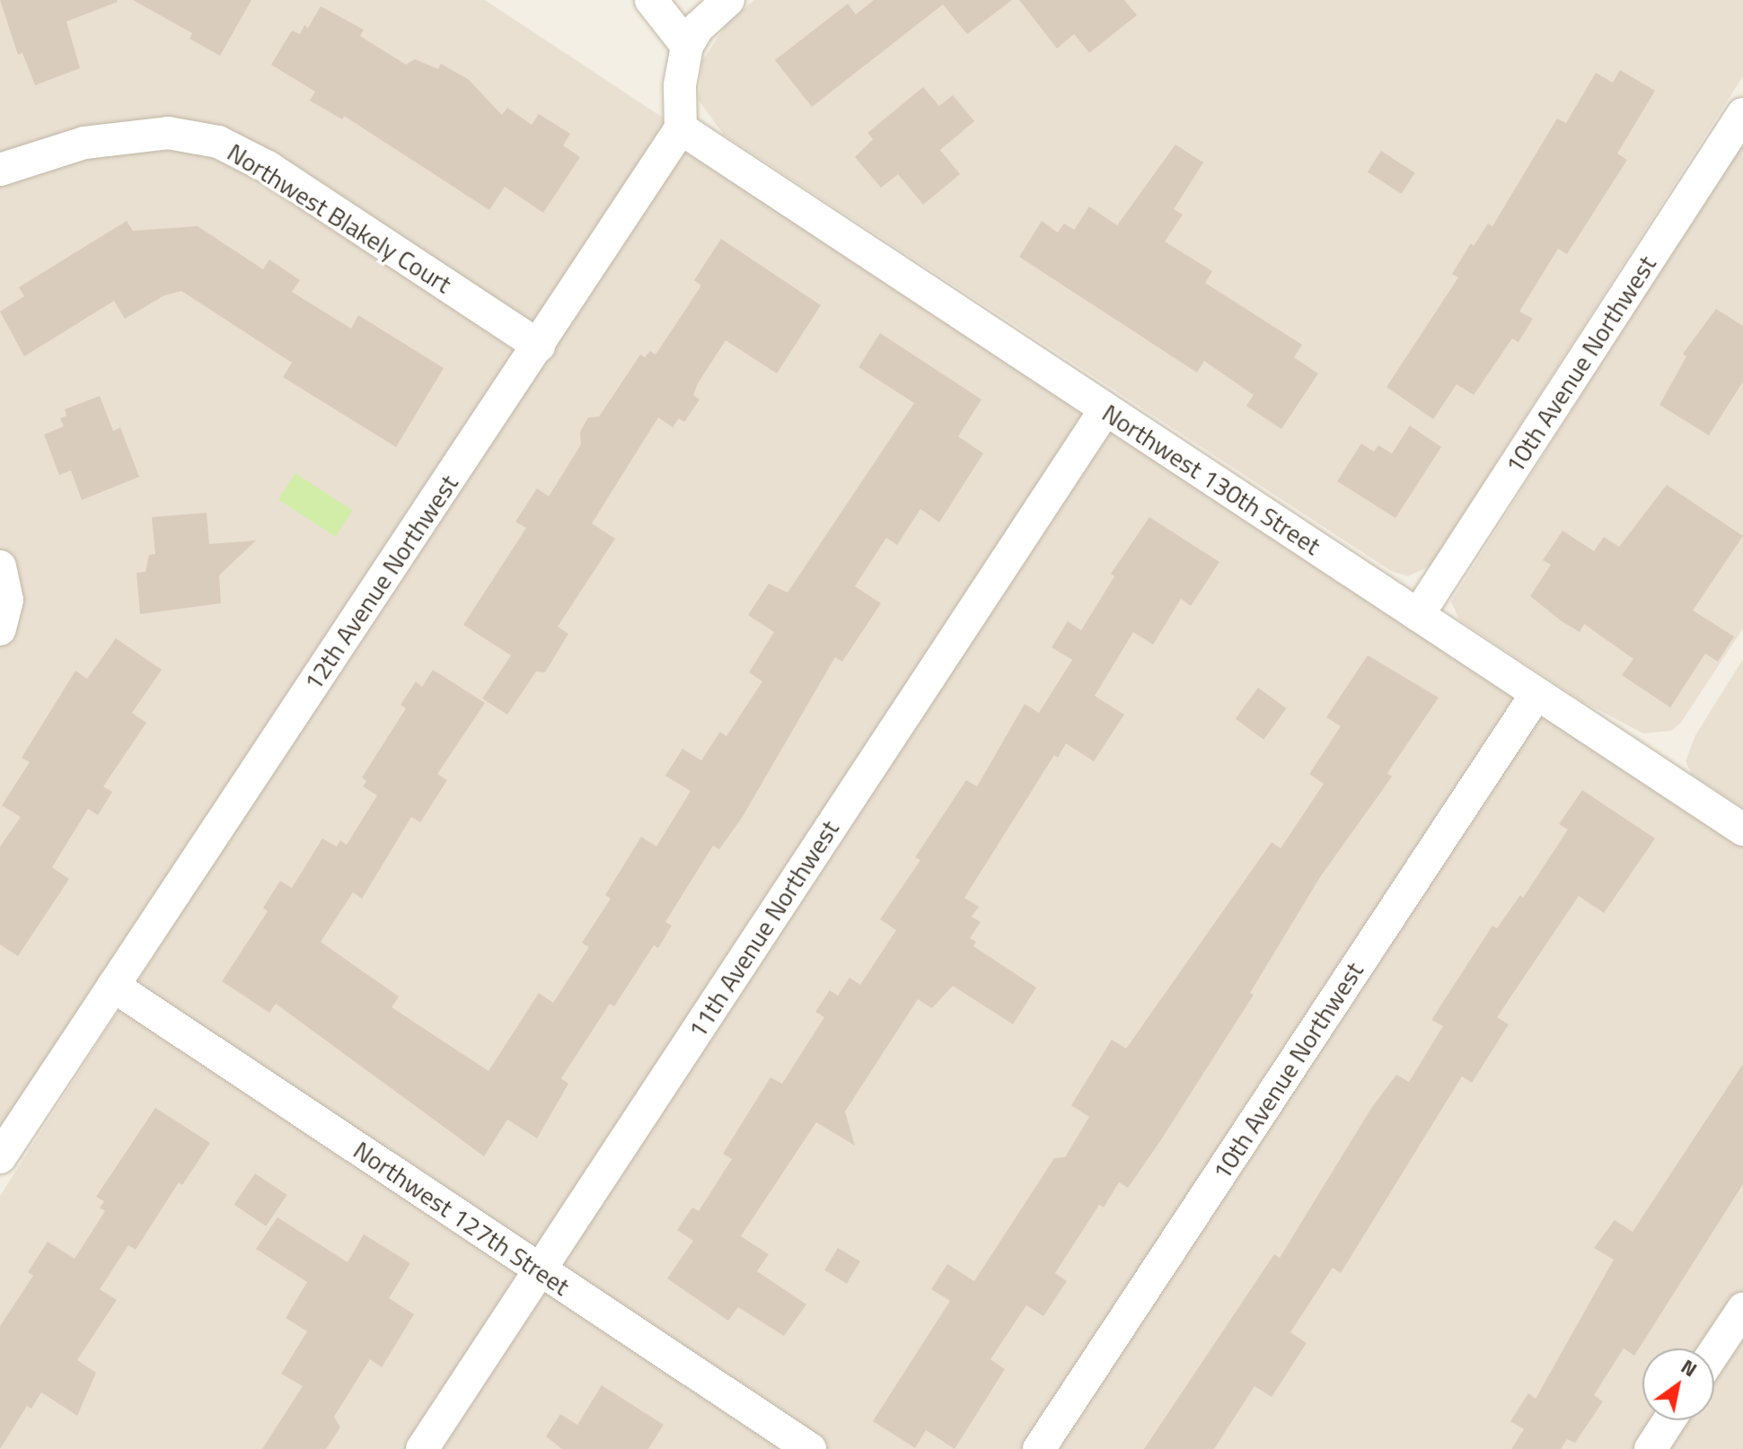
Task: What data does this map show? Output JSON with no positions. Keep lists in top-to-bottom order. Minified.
{"streets":{"street":["Northwest Blakely Court","10th Avenue Northwest","Northwest 130th Street","12th Avenue Northwest","11th Avenue Northwest","Northwest 127th Street"]},"crossings":[["Northwest Blakely Court","12th Avenue Northwest"],["10th Avenue Northwest","Northwest 130th Street"],["Northwest 130th Street","12th Avenue Northwest"],["Northwest 130th Street","11th Avenue Northwest"],["12th Avenue Northwest","Northwest 127th Street"],["11th Avenue Northwest","Northwest 127th Street"]],"north":"top right"}
